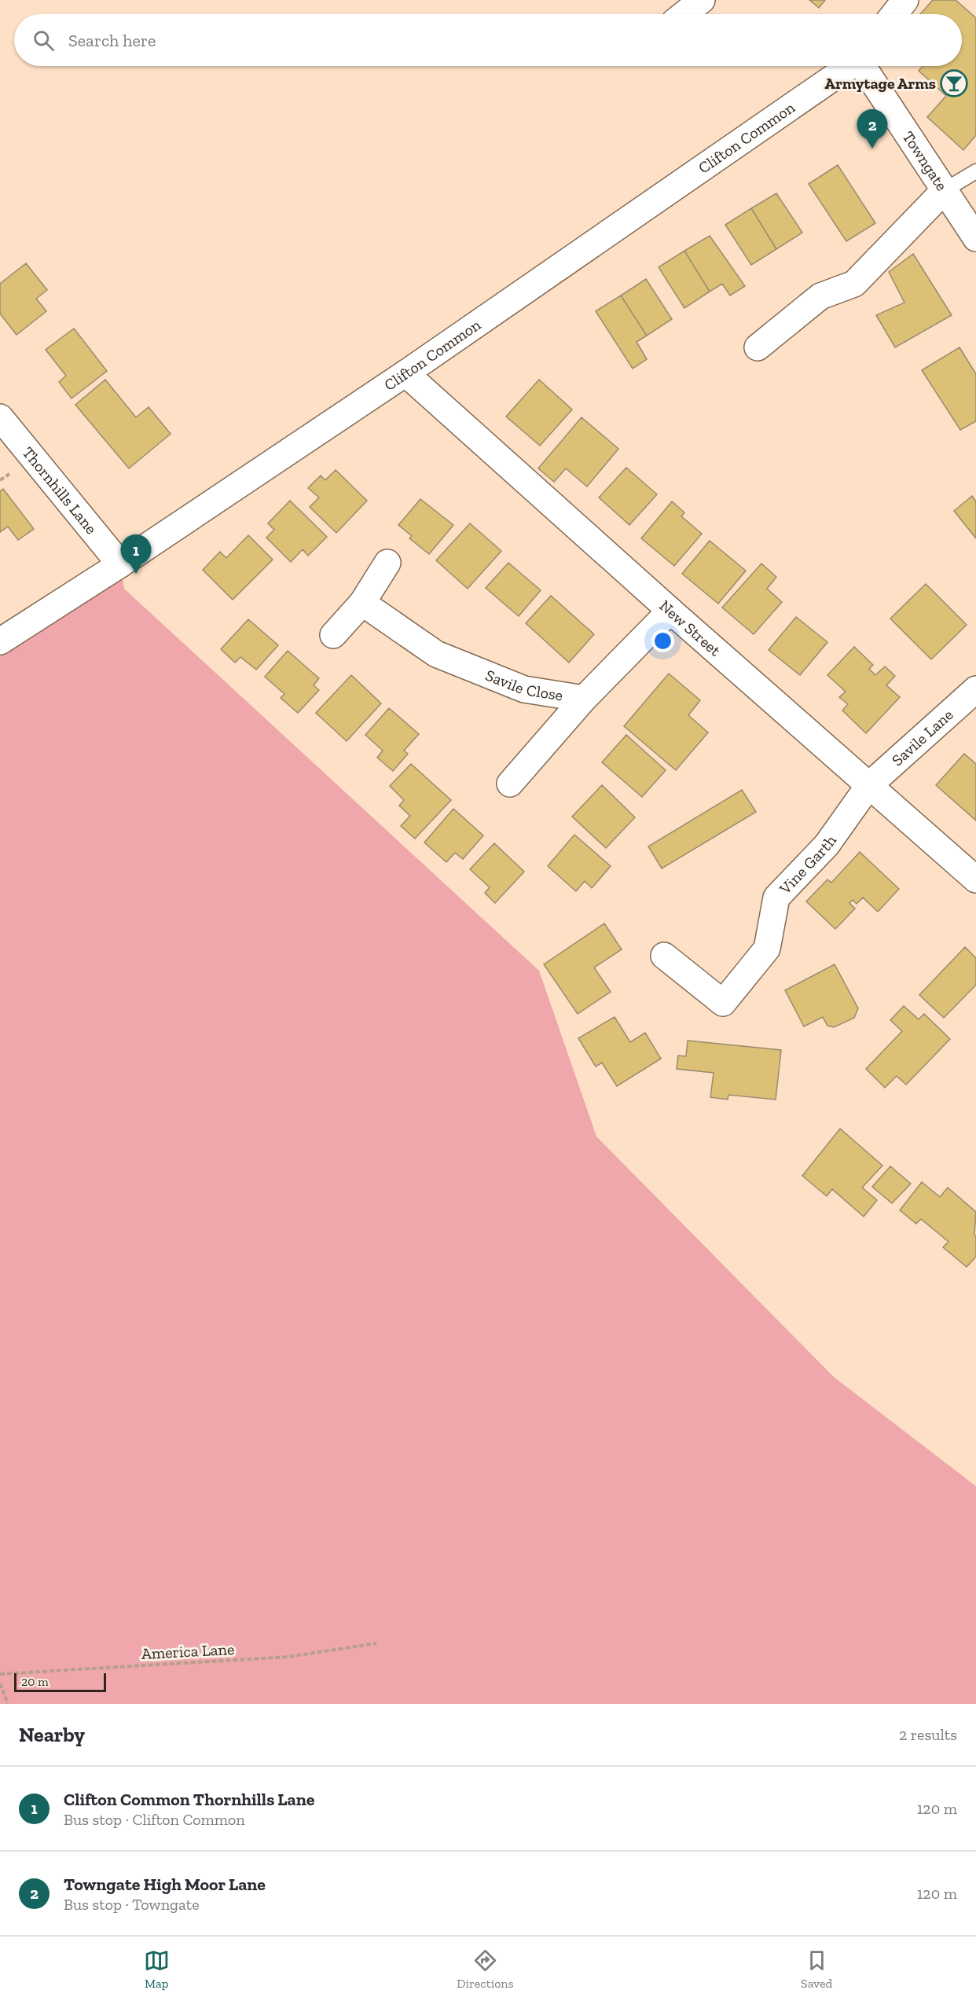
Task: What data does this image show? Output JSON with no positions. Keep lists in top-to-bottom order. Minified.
{"streets":{"street":["Clifton Common","Towngate","Thornhills Lane","New Street","Savile Close","Savile Lane","Vine Garth"],"path":["America Lane"]},"crossings":[["Clifton Common","Thornhills Lane"],["Clifton Common","New Street"],["New Street","Savile Close"],["New Street","Savile Lane"],["New Street","Vine Garth"],["Savile Lane","Vine Garth"]],"places":{"bar":["Armytage Arms"]},"scale_bar":"20 m","page":{"search":"Search here","pins":["2","1"],"scale":"20 m","heading":["Nearby","2 results"],"list":[{"mark":"1","name":"Clifton Common Thornhills Lane","note":"Bus stop · Clifton Common","value":"120 m"},{"mark":"2","name":"Towngate High Moor Lane","note":"Bus stop · Towngate","value":"120 m"}],"nav":["Map","Directions","Saved"]}}
